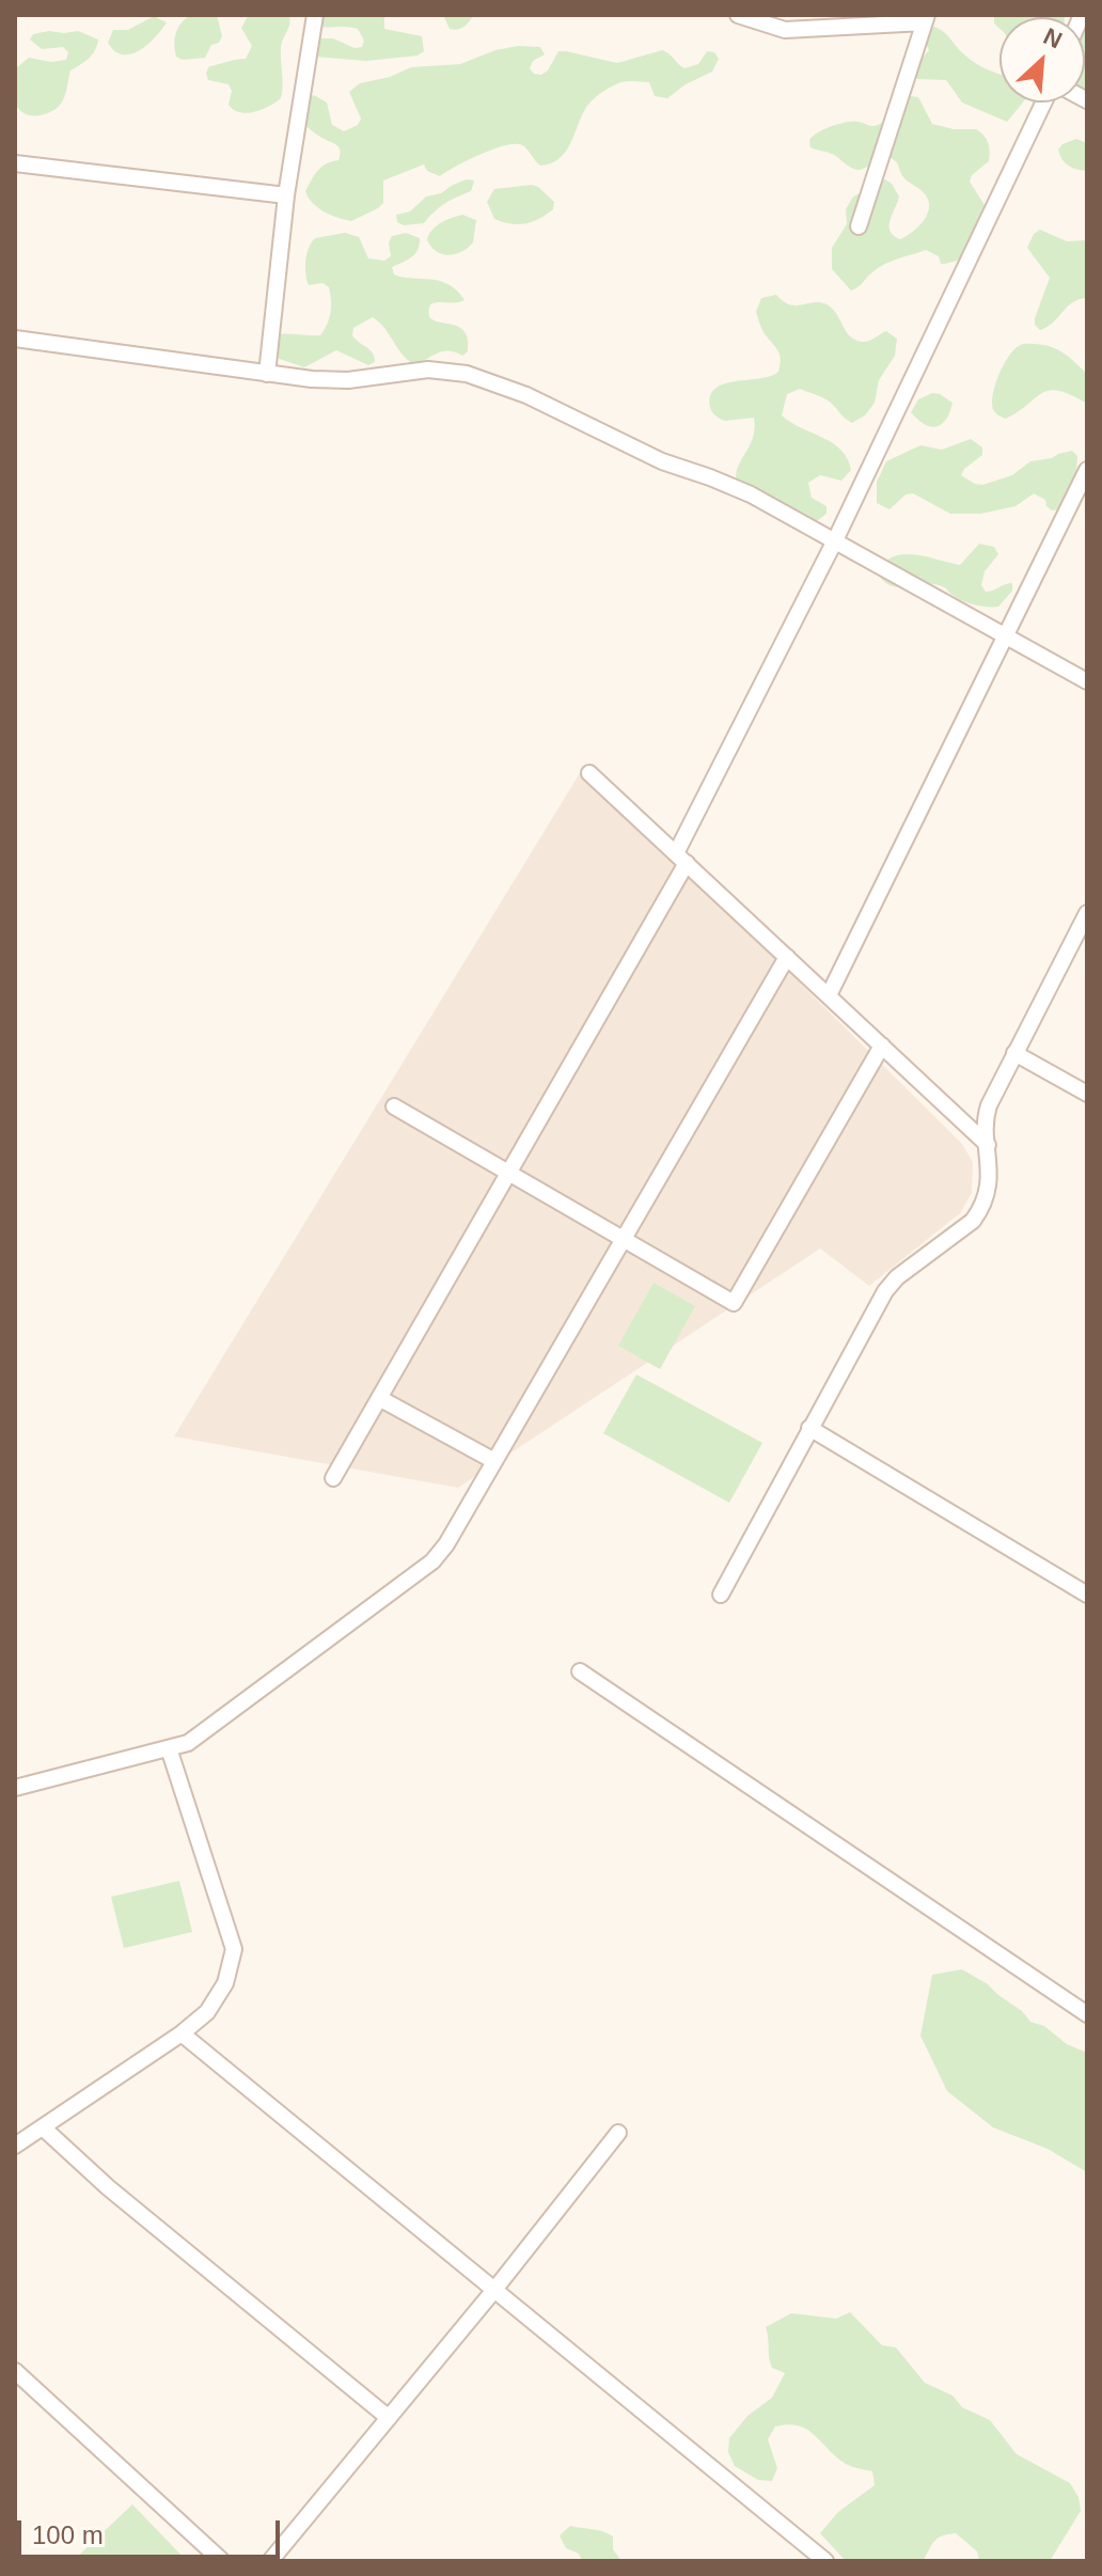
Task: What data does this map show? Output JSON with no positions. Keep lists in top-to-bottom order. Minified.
{"scale_bar":"100 m","north":"top right"}
